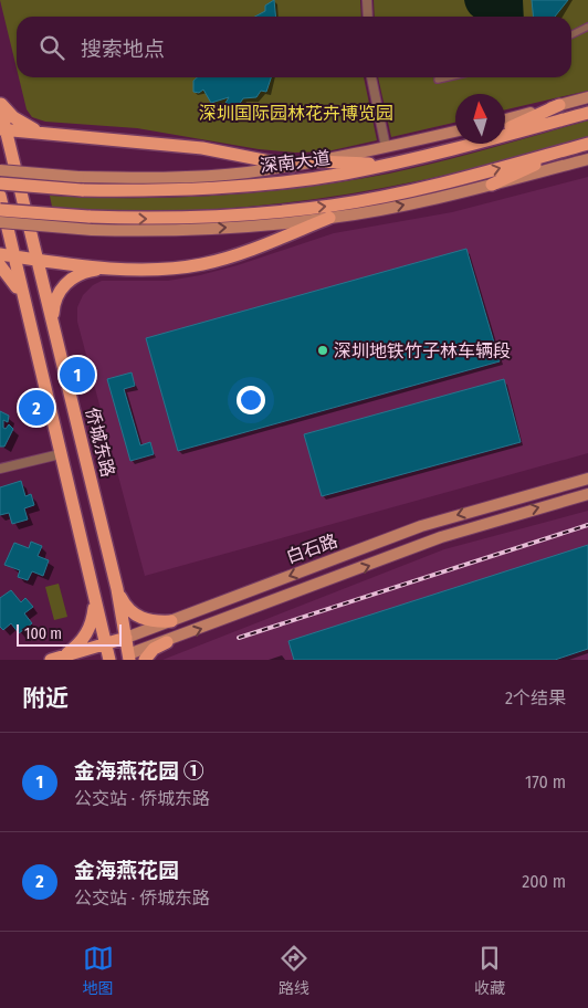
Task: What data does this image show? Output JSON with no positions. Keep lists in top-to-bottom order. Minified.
{"streets":{"main road":["深南大道","侨城东路","白石路"]},"crossings":[["侨城东路","白石路"]],"parks":["深圳国际园林花卉博览园"],"places":["深圳地铁竹子林车辆段"],"scale_bar":"100 m","north":"top","page":{"search":"搜索地点","pins":["1","2"],"scale":"100 m","heading":["附近","2个结果"],"list":[{"mark":"1","name":"金海燕花园 ①","note":"公交站 · 侨城东路","value":"170 m"},{"mark":"2","name":"金海燕花园","note":"公交站 · 侨城东路","value":"200 m"}],"nav":["地图","路线","收藏"]}}
